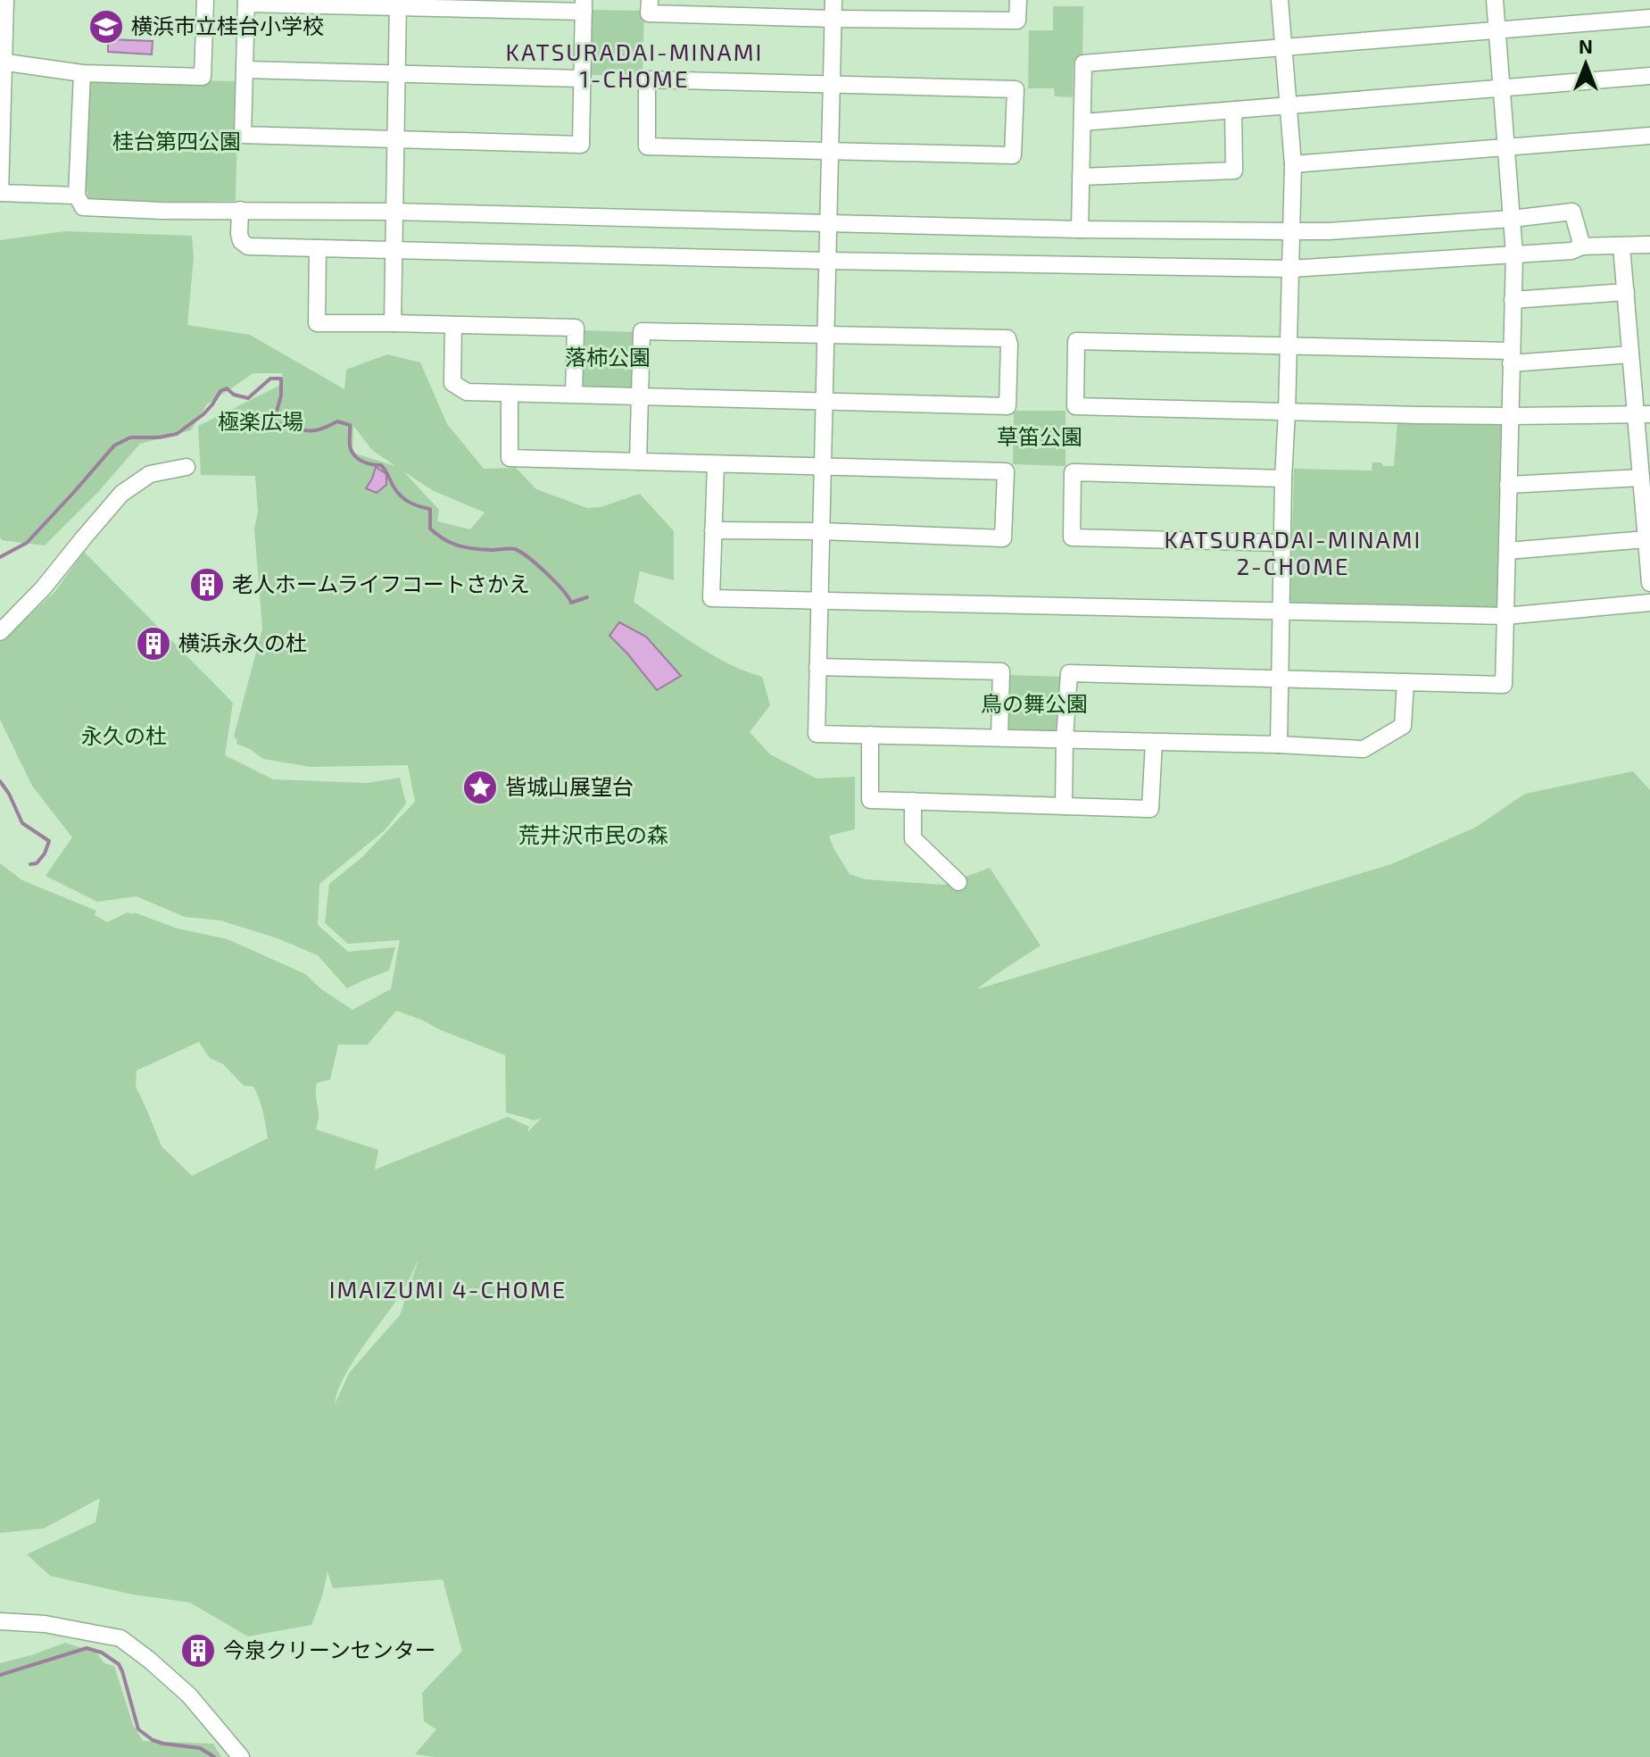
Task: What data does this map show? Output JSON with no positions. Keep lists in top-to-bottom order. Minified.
{"districts":["KATSURADAI-MINAMI 1-CHOME","KATSURADAI-MINAMI 2-CHOME","IMAIZUMI 4-CHOME"],"parks":["桂台第四公園","落柿公園","極楽広場","草笛公園","鳥の舞公園","永久の杜","荒井沢市民の森"],"places":{"school or university":["横浜市立桂台小学校"],"building":["老人ホームライフコートさかえ","横浜永久の杜","今泉クリーンセンター"],"place":["皆城山展望台"]},"north":"top"}
